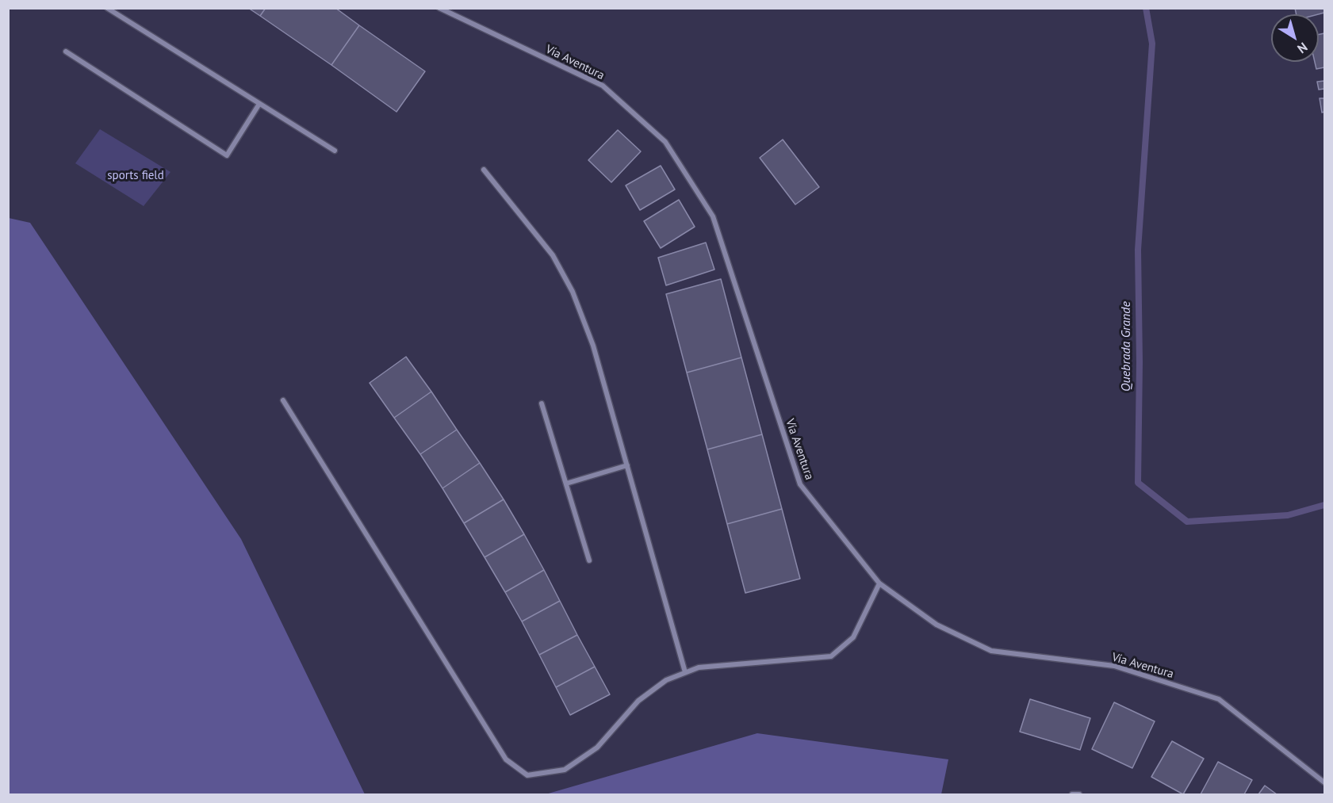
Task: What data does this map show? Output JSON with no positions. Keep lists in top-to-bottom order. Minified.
{"streets":{"street":["Vía Aventura"]},"water":["Quebrada Grande"],"parks":["sports field"],"north":"bottom right"}
